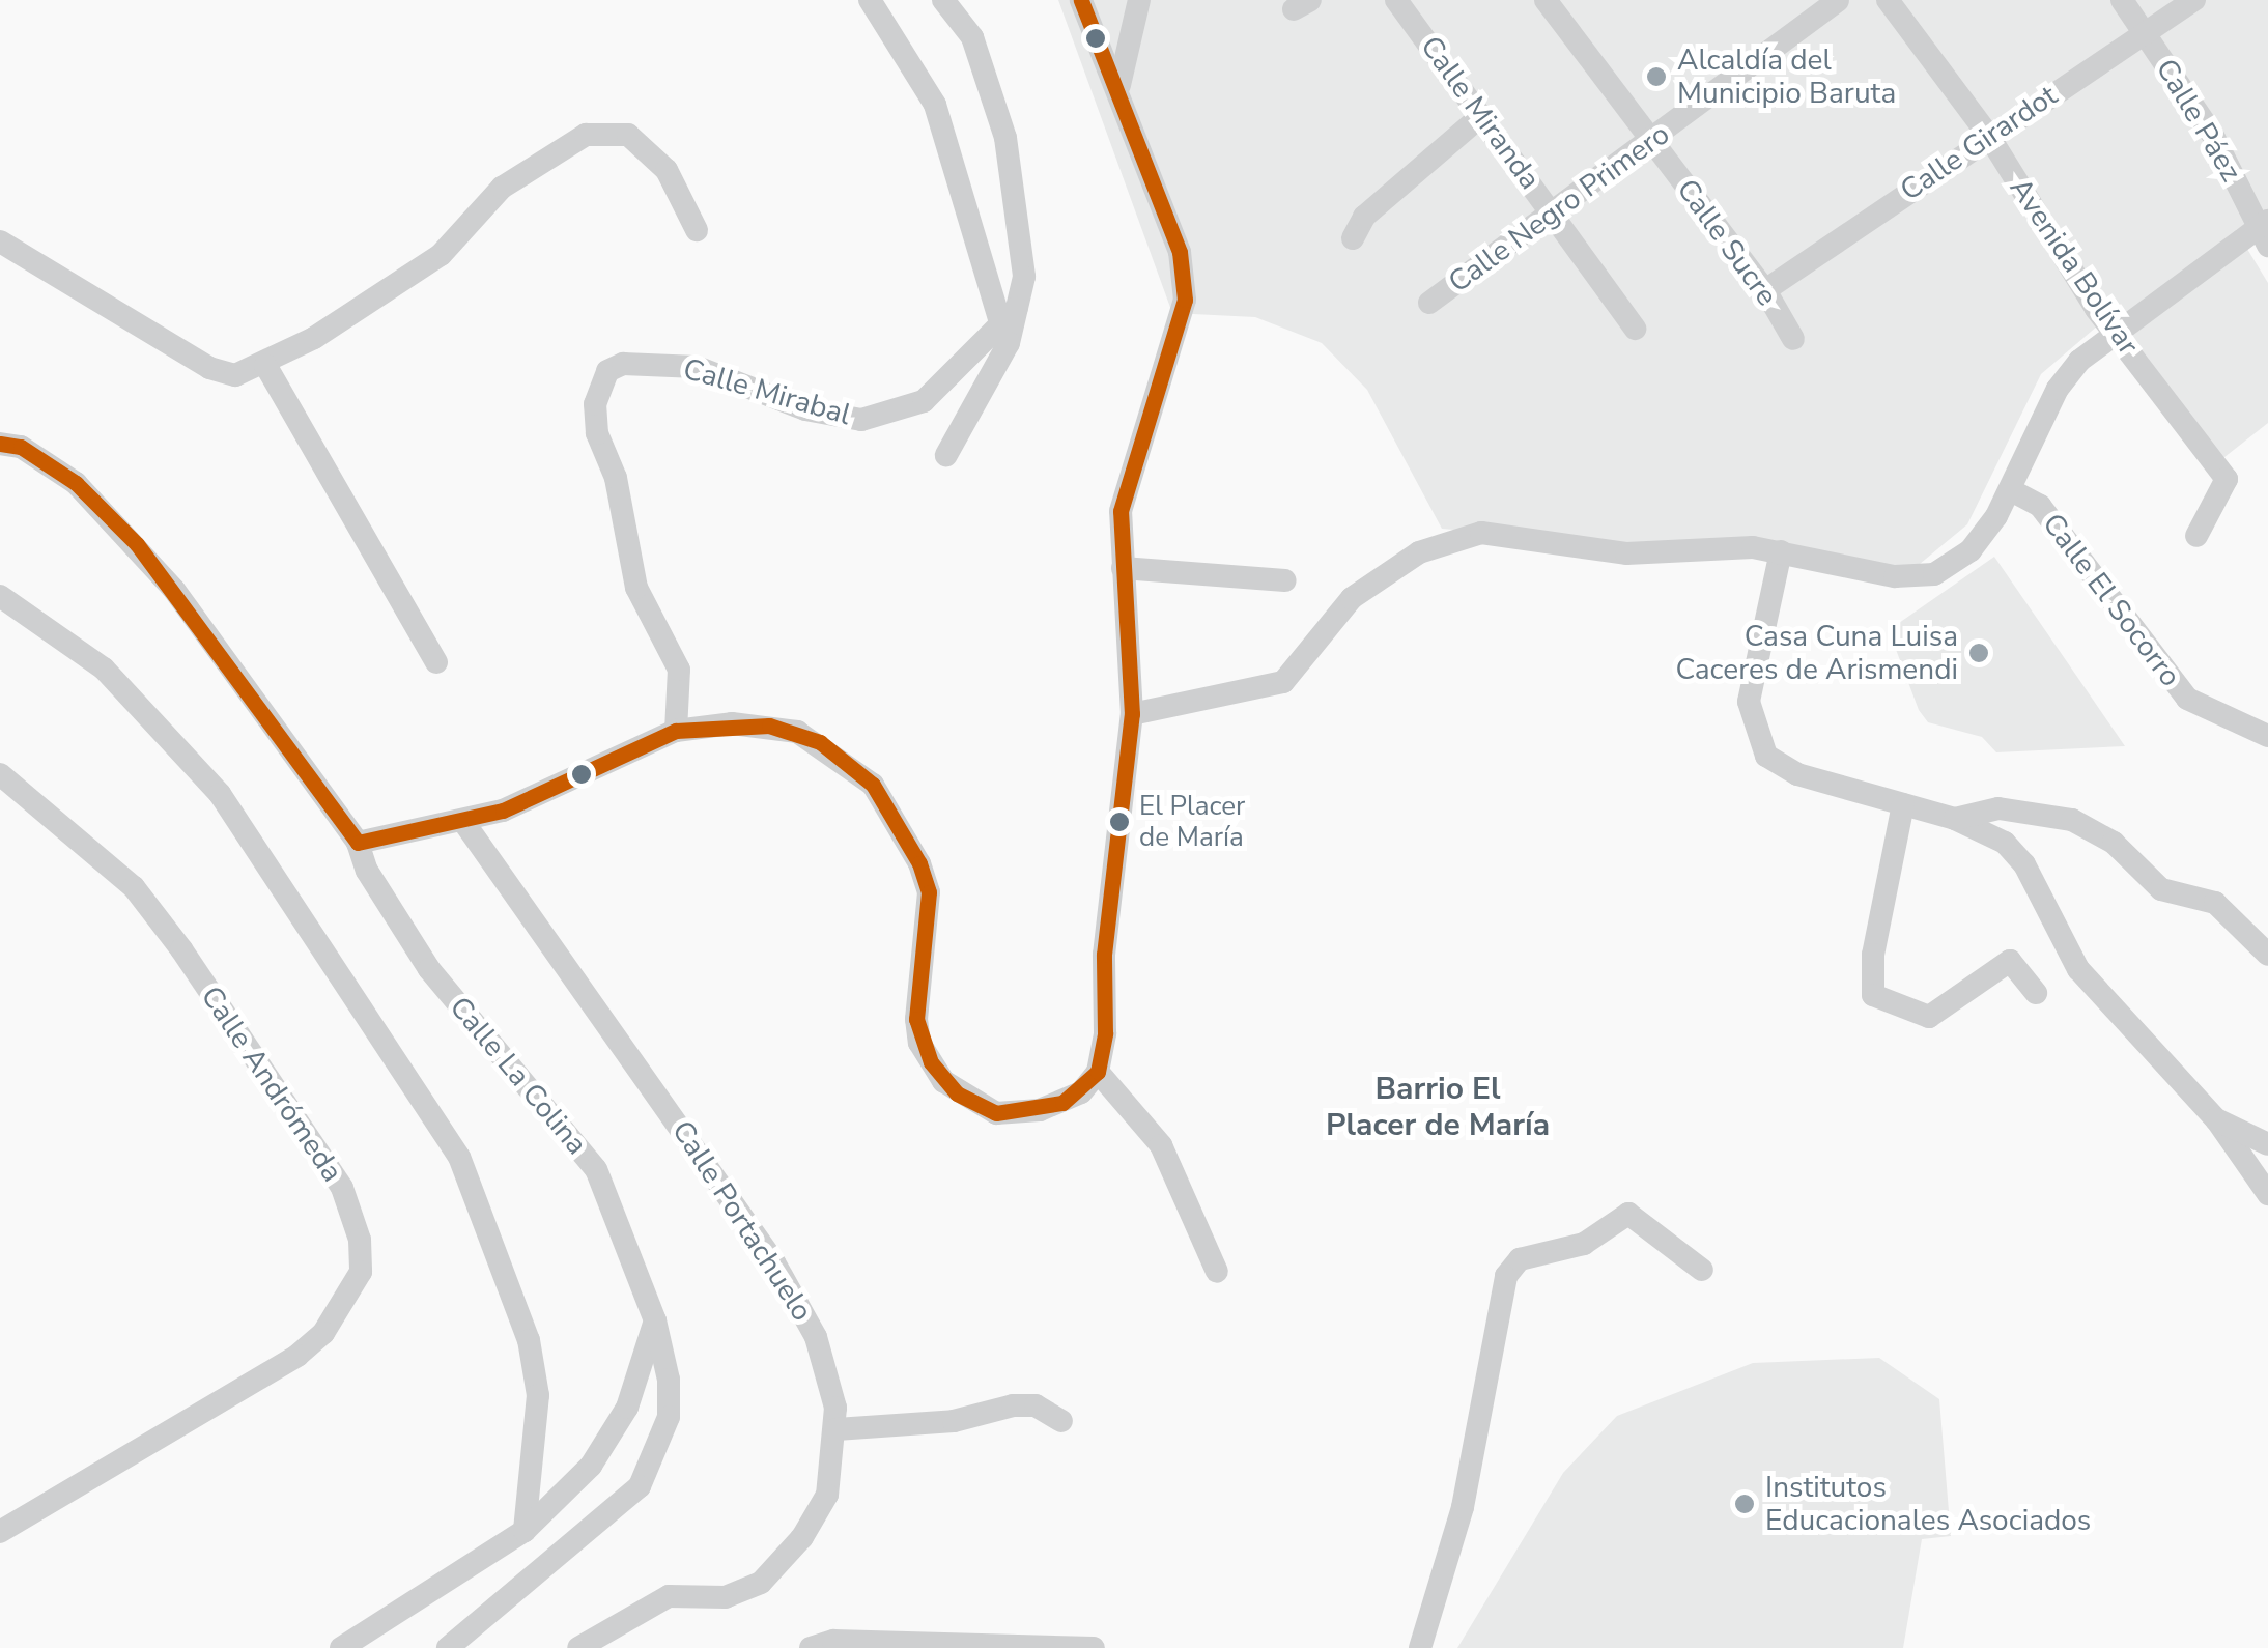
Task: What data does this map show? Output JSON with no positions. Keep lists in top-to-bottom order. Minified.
{"streets":{"street":["Calle Miranda","Calle Páez","Calle Girardot","Calle Negro Primero","Calle Sucre","Avenida Bolívar","Calle Mirabal","Calle El Socorro","Calle La Colina","Calle Andrómeda","Calle Portachuelo"]},"crossings":[["Calle Miranda","Calle Negro Primero"],["Calle Páez","Calle Girardot"],["Calle Girardot","Calle Sucre"],["Calle Girardot","Avenida Bolívar"],["Calle Negro Primero","Calle Sucre"]],"districts":["Barrio El Placer de María"],"places":["Alcaldía del Municipio Baruta","Casa Cuna Luisa Caceres de Arismendi","El Placer de María","Institutos Educacionales Asociados"]}
